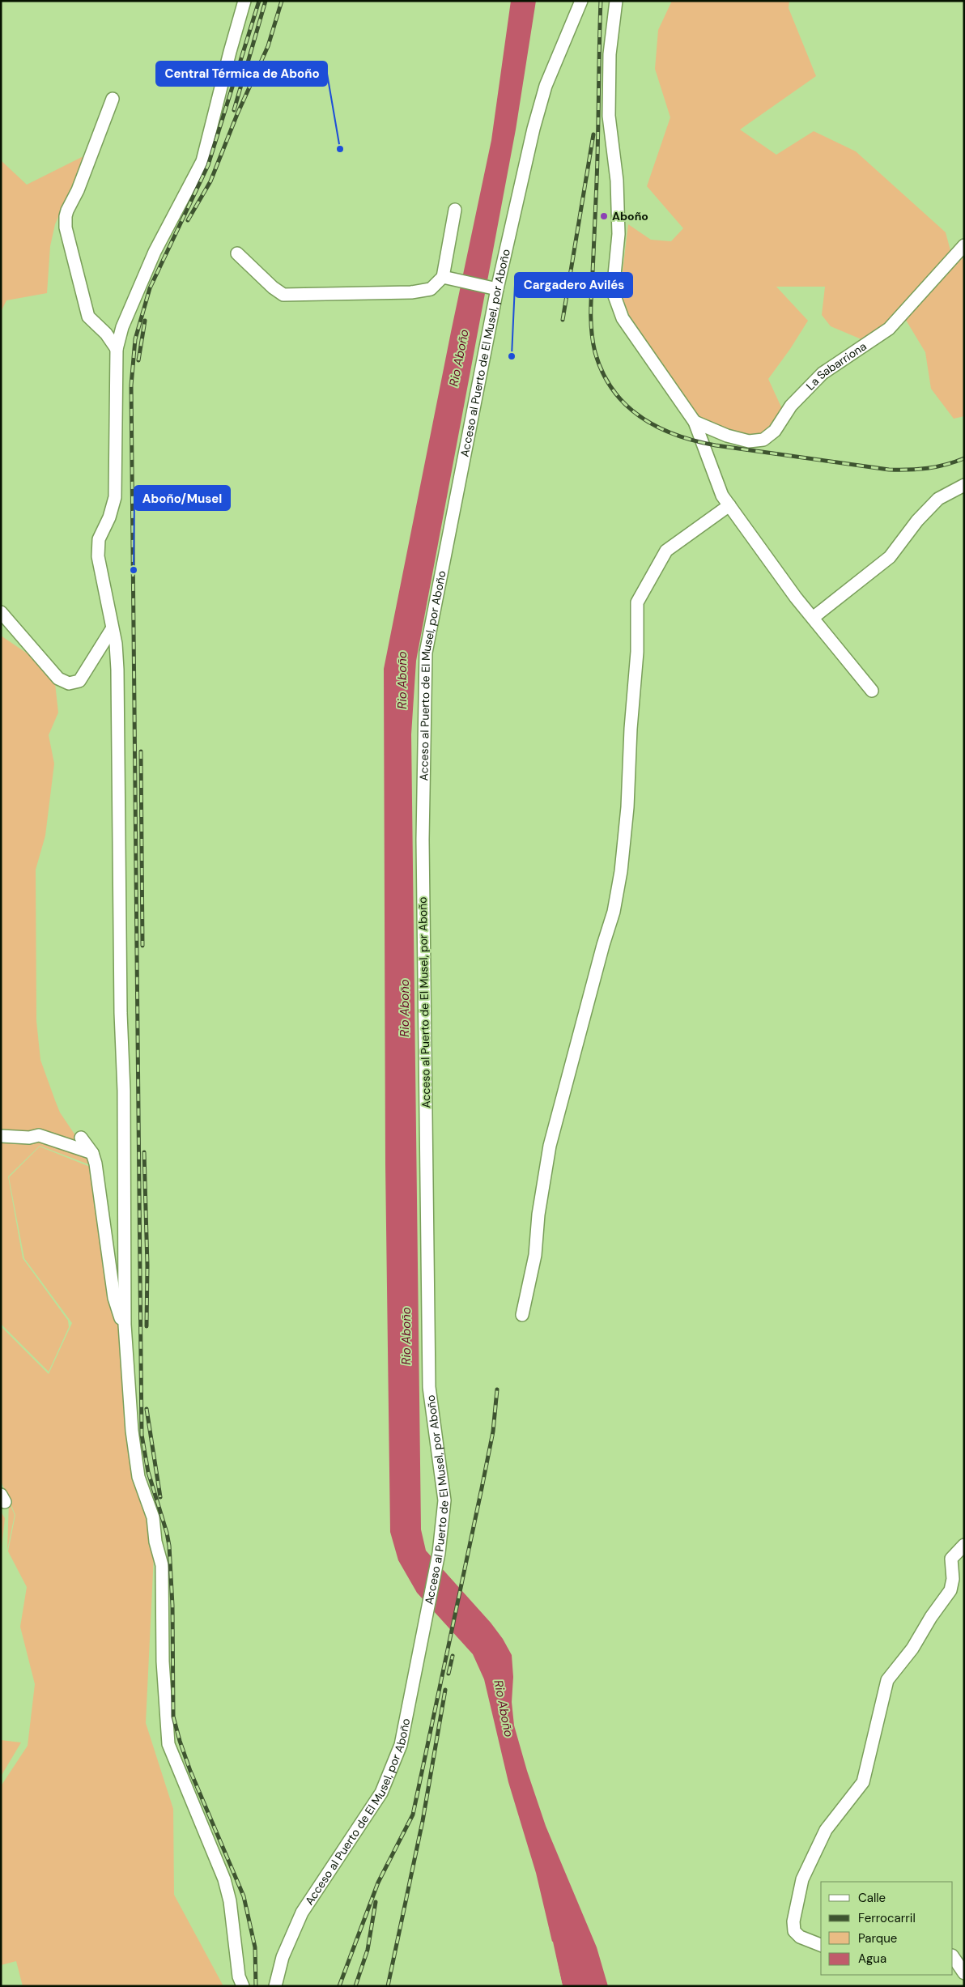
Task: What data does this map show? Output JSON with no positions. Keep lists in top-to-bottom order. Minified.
{"streets":{"street":["Acceso al Puerto de El Musel, por Aboño","La Sabarriona"]},"water":["Rio Aboño"],"places":["Central Térmica de Aboño","Aboño","Cargadero Avilés","Aboño/Musel"],"legend":["Calle","Ferrocarril","Parque","Agua"]}
